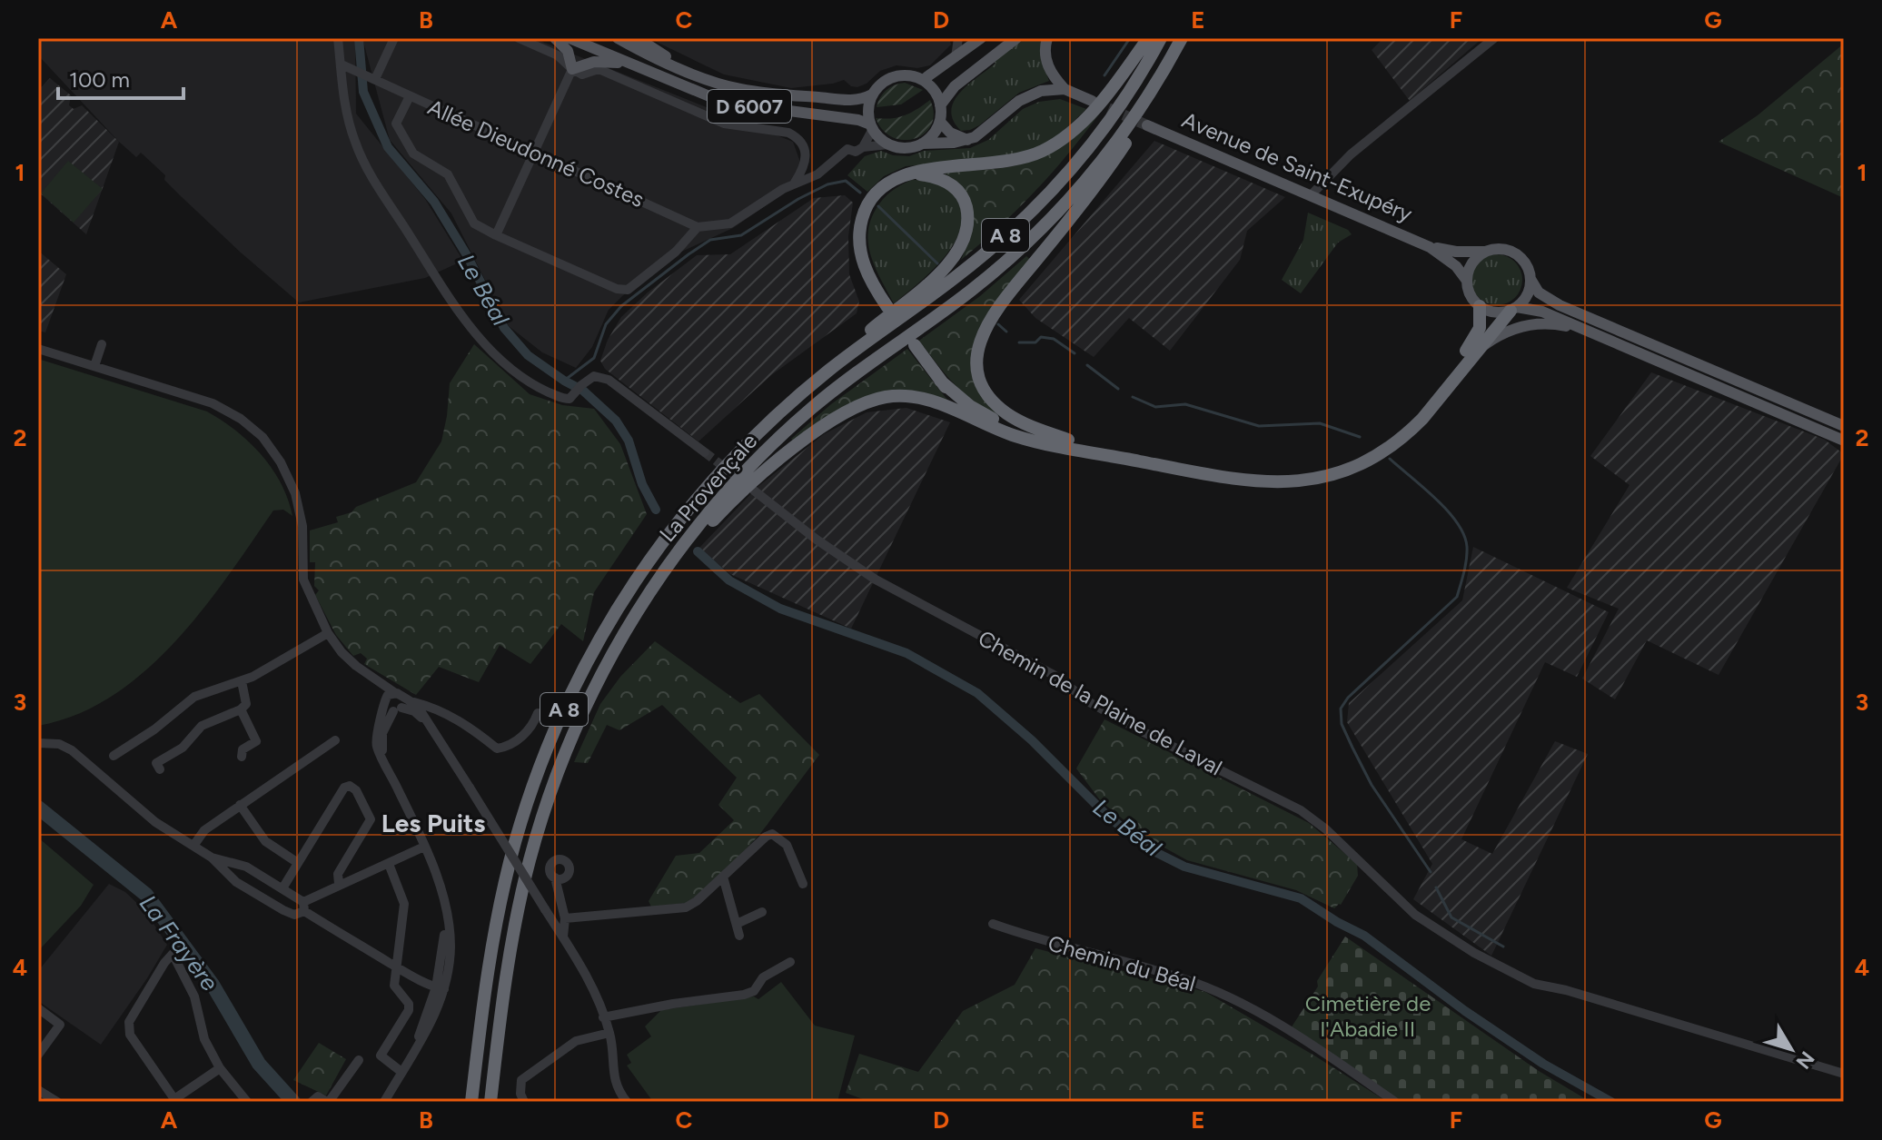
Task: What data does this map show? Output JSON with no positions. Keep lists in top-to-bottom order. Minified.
{"streets":{"highway":["A 8","La Provençale"],"main road":["D 6007","Avenue de Saint-Exupéry"],"street":["Allée Dieudonné Costes","Chemin de la Plaine de Laval","Chemin du Béal"]},"districts":["Les Puits"],"water":["Le Béal","La Frayère"],"parks":["Cimetière de l'Abadie II"],"scale_bar":"100 m","north":"bottom right","grid":{"columns":["A","B","C","D","E","F","G"],"rows":["1","2","3","4"]}}
